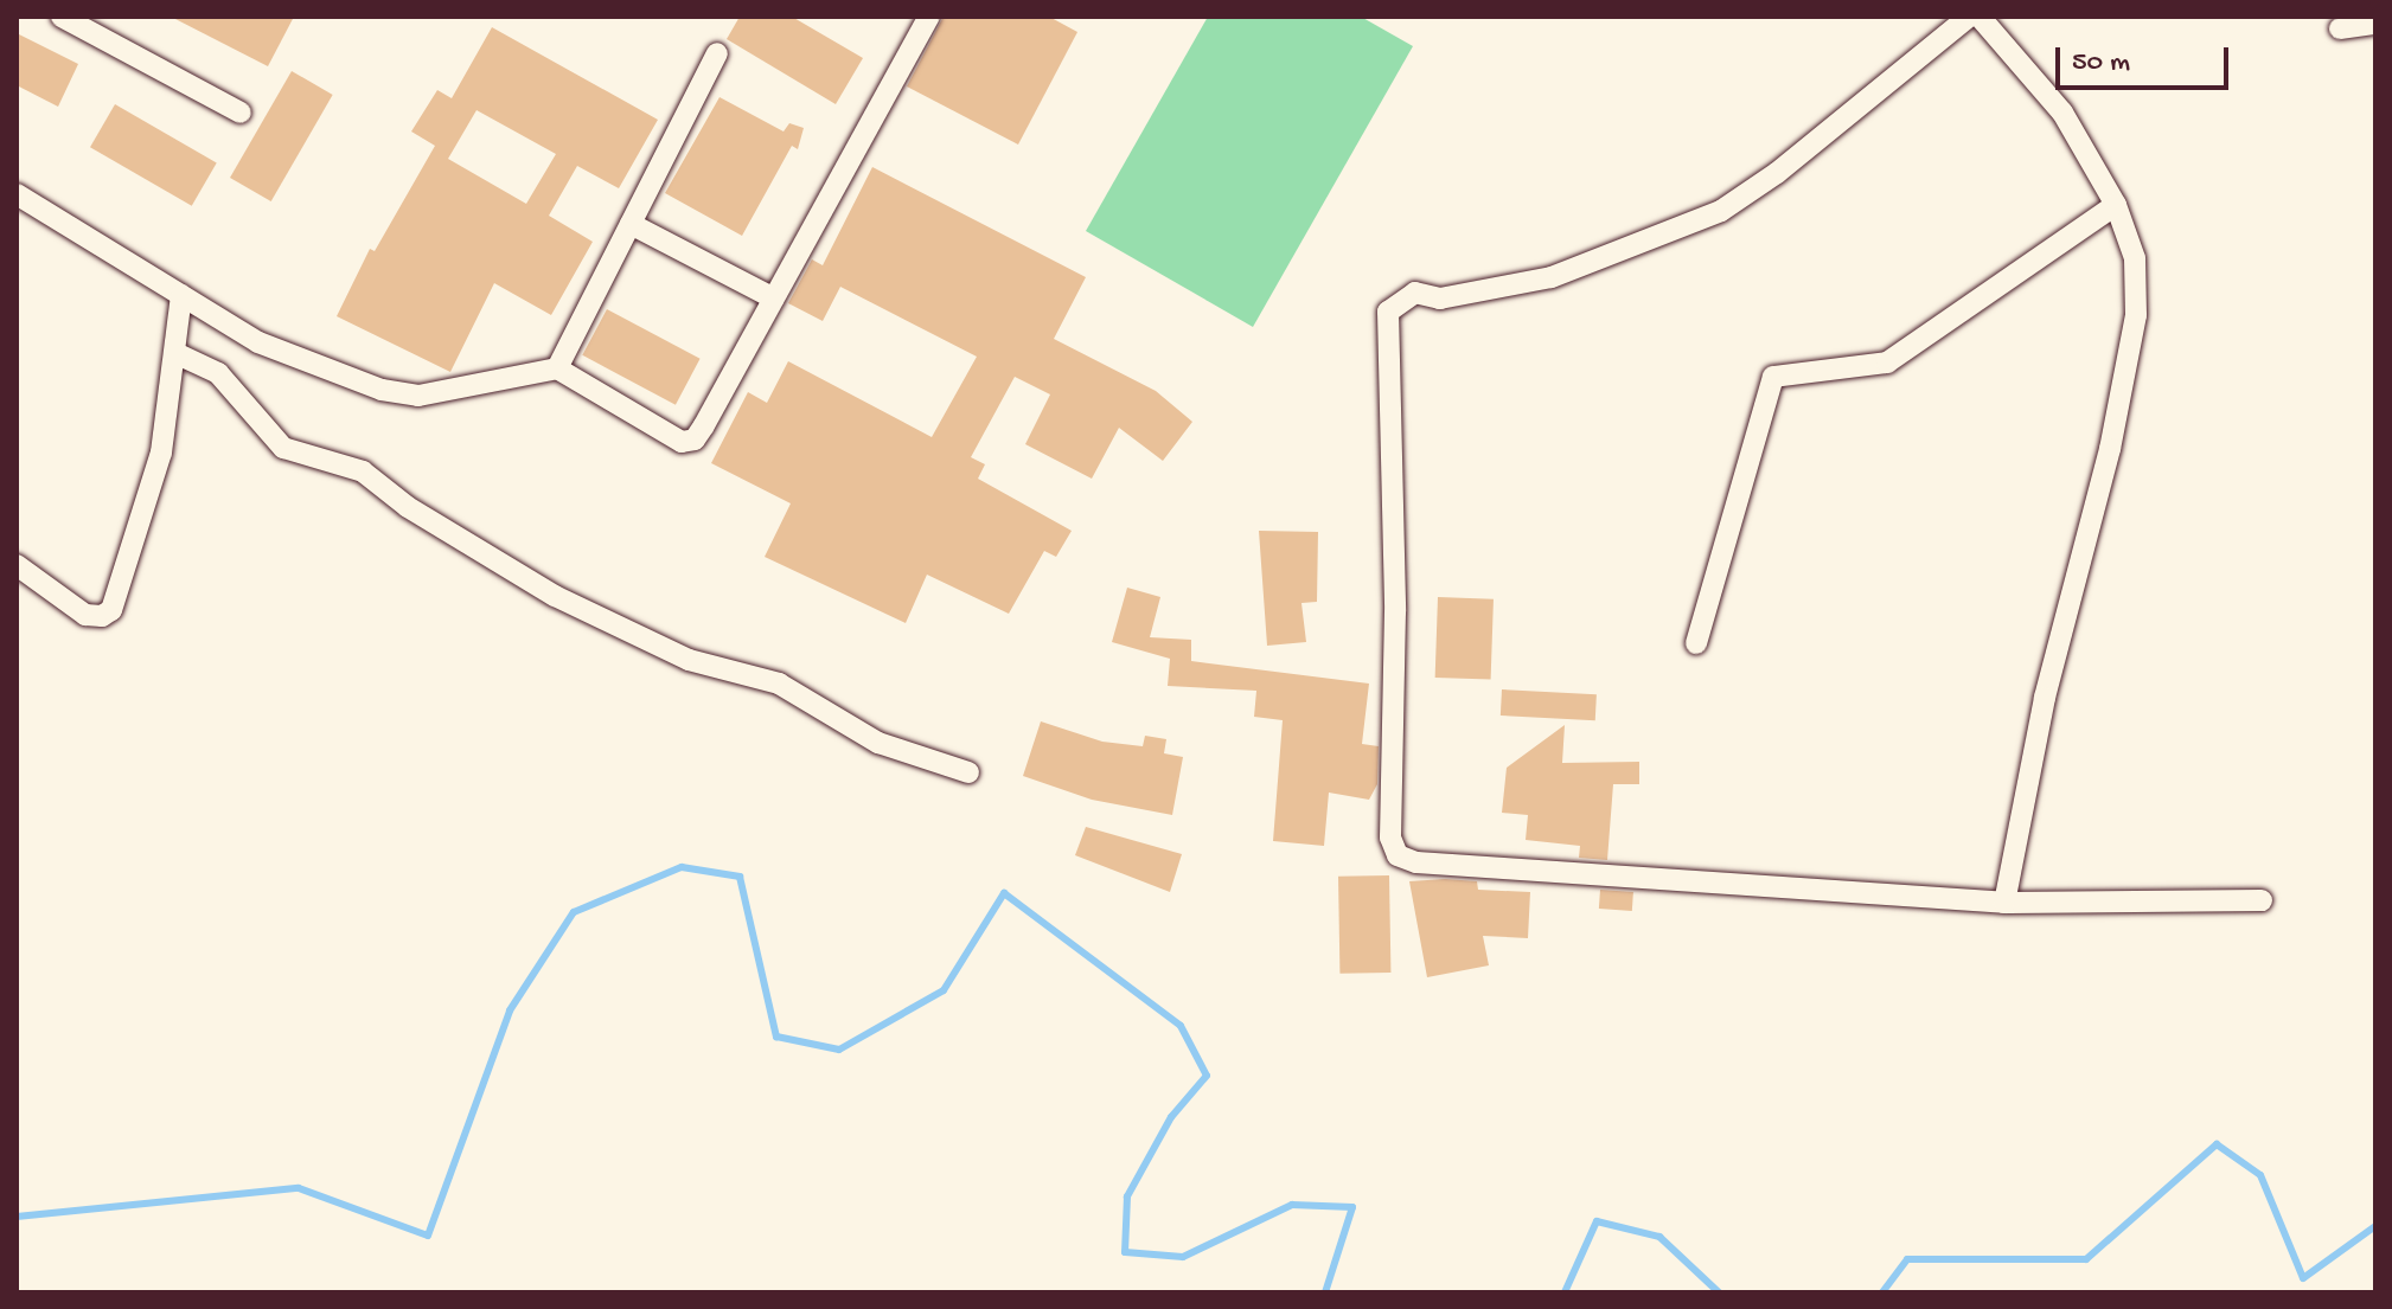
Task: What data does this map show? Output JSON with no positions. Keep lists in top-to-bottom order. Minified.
{"scale_bar":"50 m"}
